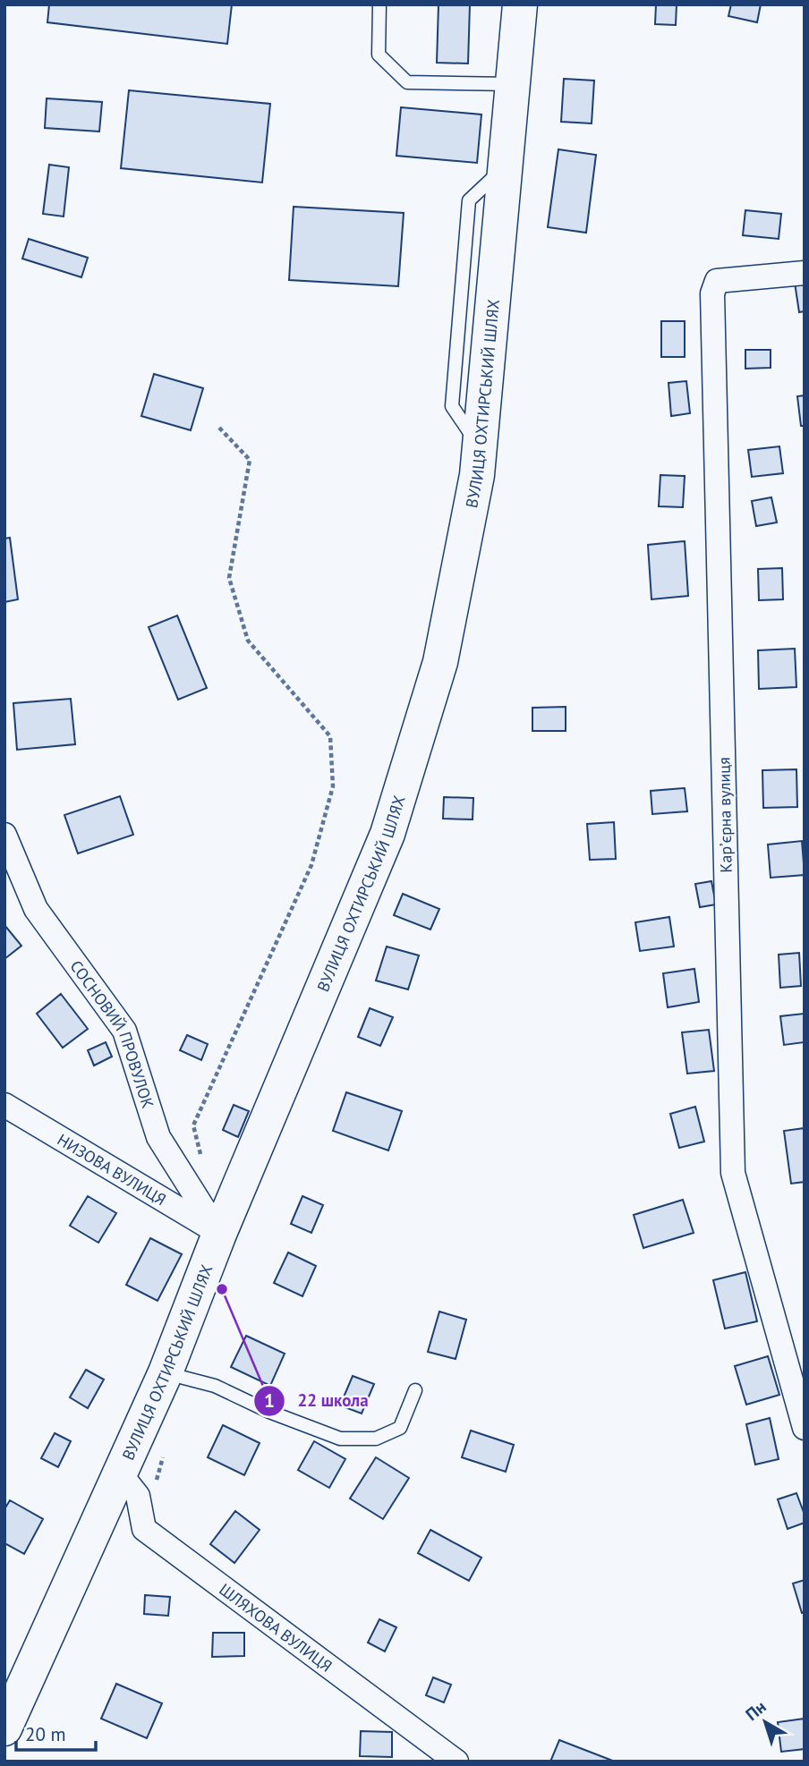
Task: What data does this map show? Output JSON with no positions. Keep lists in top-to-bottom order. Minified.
{"streets":{"main road":["ВУЛИЦЯ ОХТИРСЬКИЙ ШЛЯХ"],"street":["Карʼєрна вулиця","СОСНОВИЙ ПРОВУЛОК","НИЗОВА ВУЛИЦЯ","ШЛЯХОВА ВУЛИЦЯ"]},"crossings":[["ВУЛИЦЯ ОХТИРСЬКИЙ ШЛЯХ","СОСНОВИЙ ПРОВУЛОК"],["ВУЛИЦЯ ОХТИРСЬКИЙ ШЛЯХ","НИЗОВА ВУЛИЦЯ"],["ВУЛИЦЯ ОХТИРСЬКИЙ ШЛЯХ","ШЛЯХОВА ВУЛИЦЯ"],["СОСНОВИЙ ПРОВУЛОК","НИЗОВА ВУЛИЦЯ"]],"places":["22 школа"],"scale_bar":"20 m","north":"top left"}
